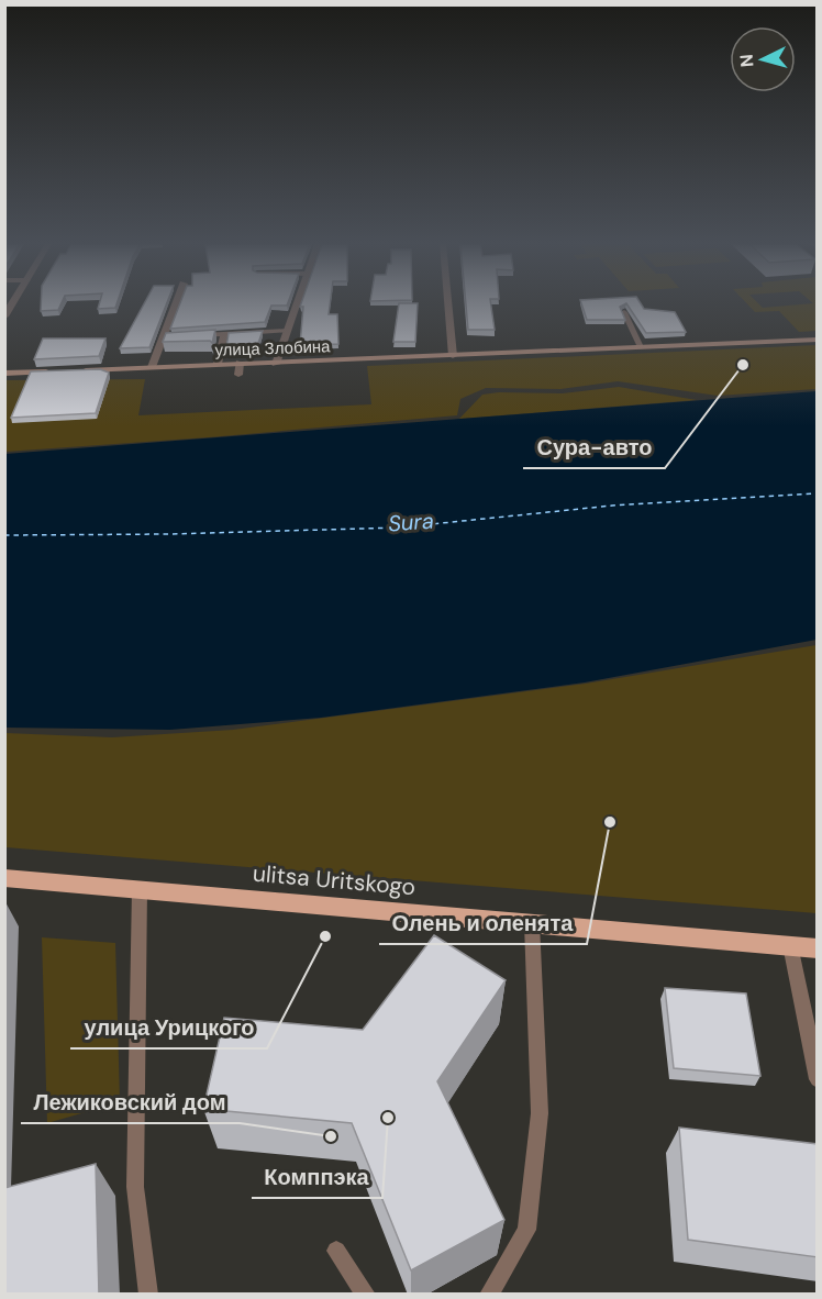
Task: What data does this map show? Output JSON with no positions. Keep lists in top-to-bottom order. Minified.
{"streets":{"main road":["улица Злобина","ulitsa Uritskogo"]},"water":["Sura"],"places":["Сура-авто","Олень и оленята","улица Урицкого","Комппэка","Лежиковский дом"],"north":"left"}
